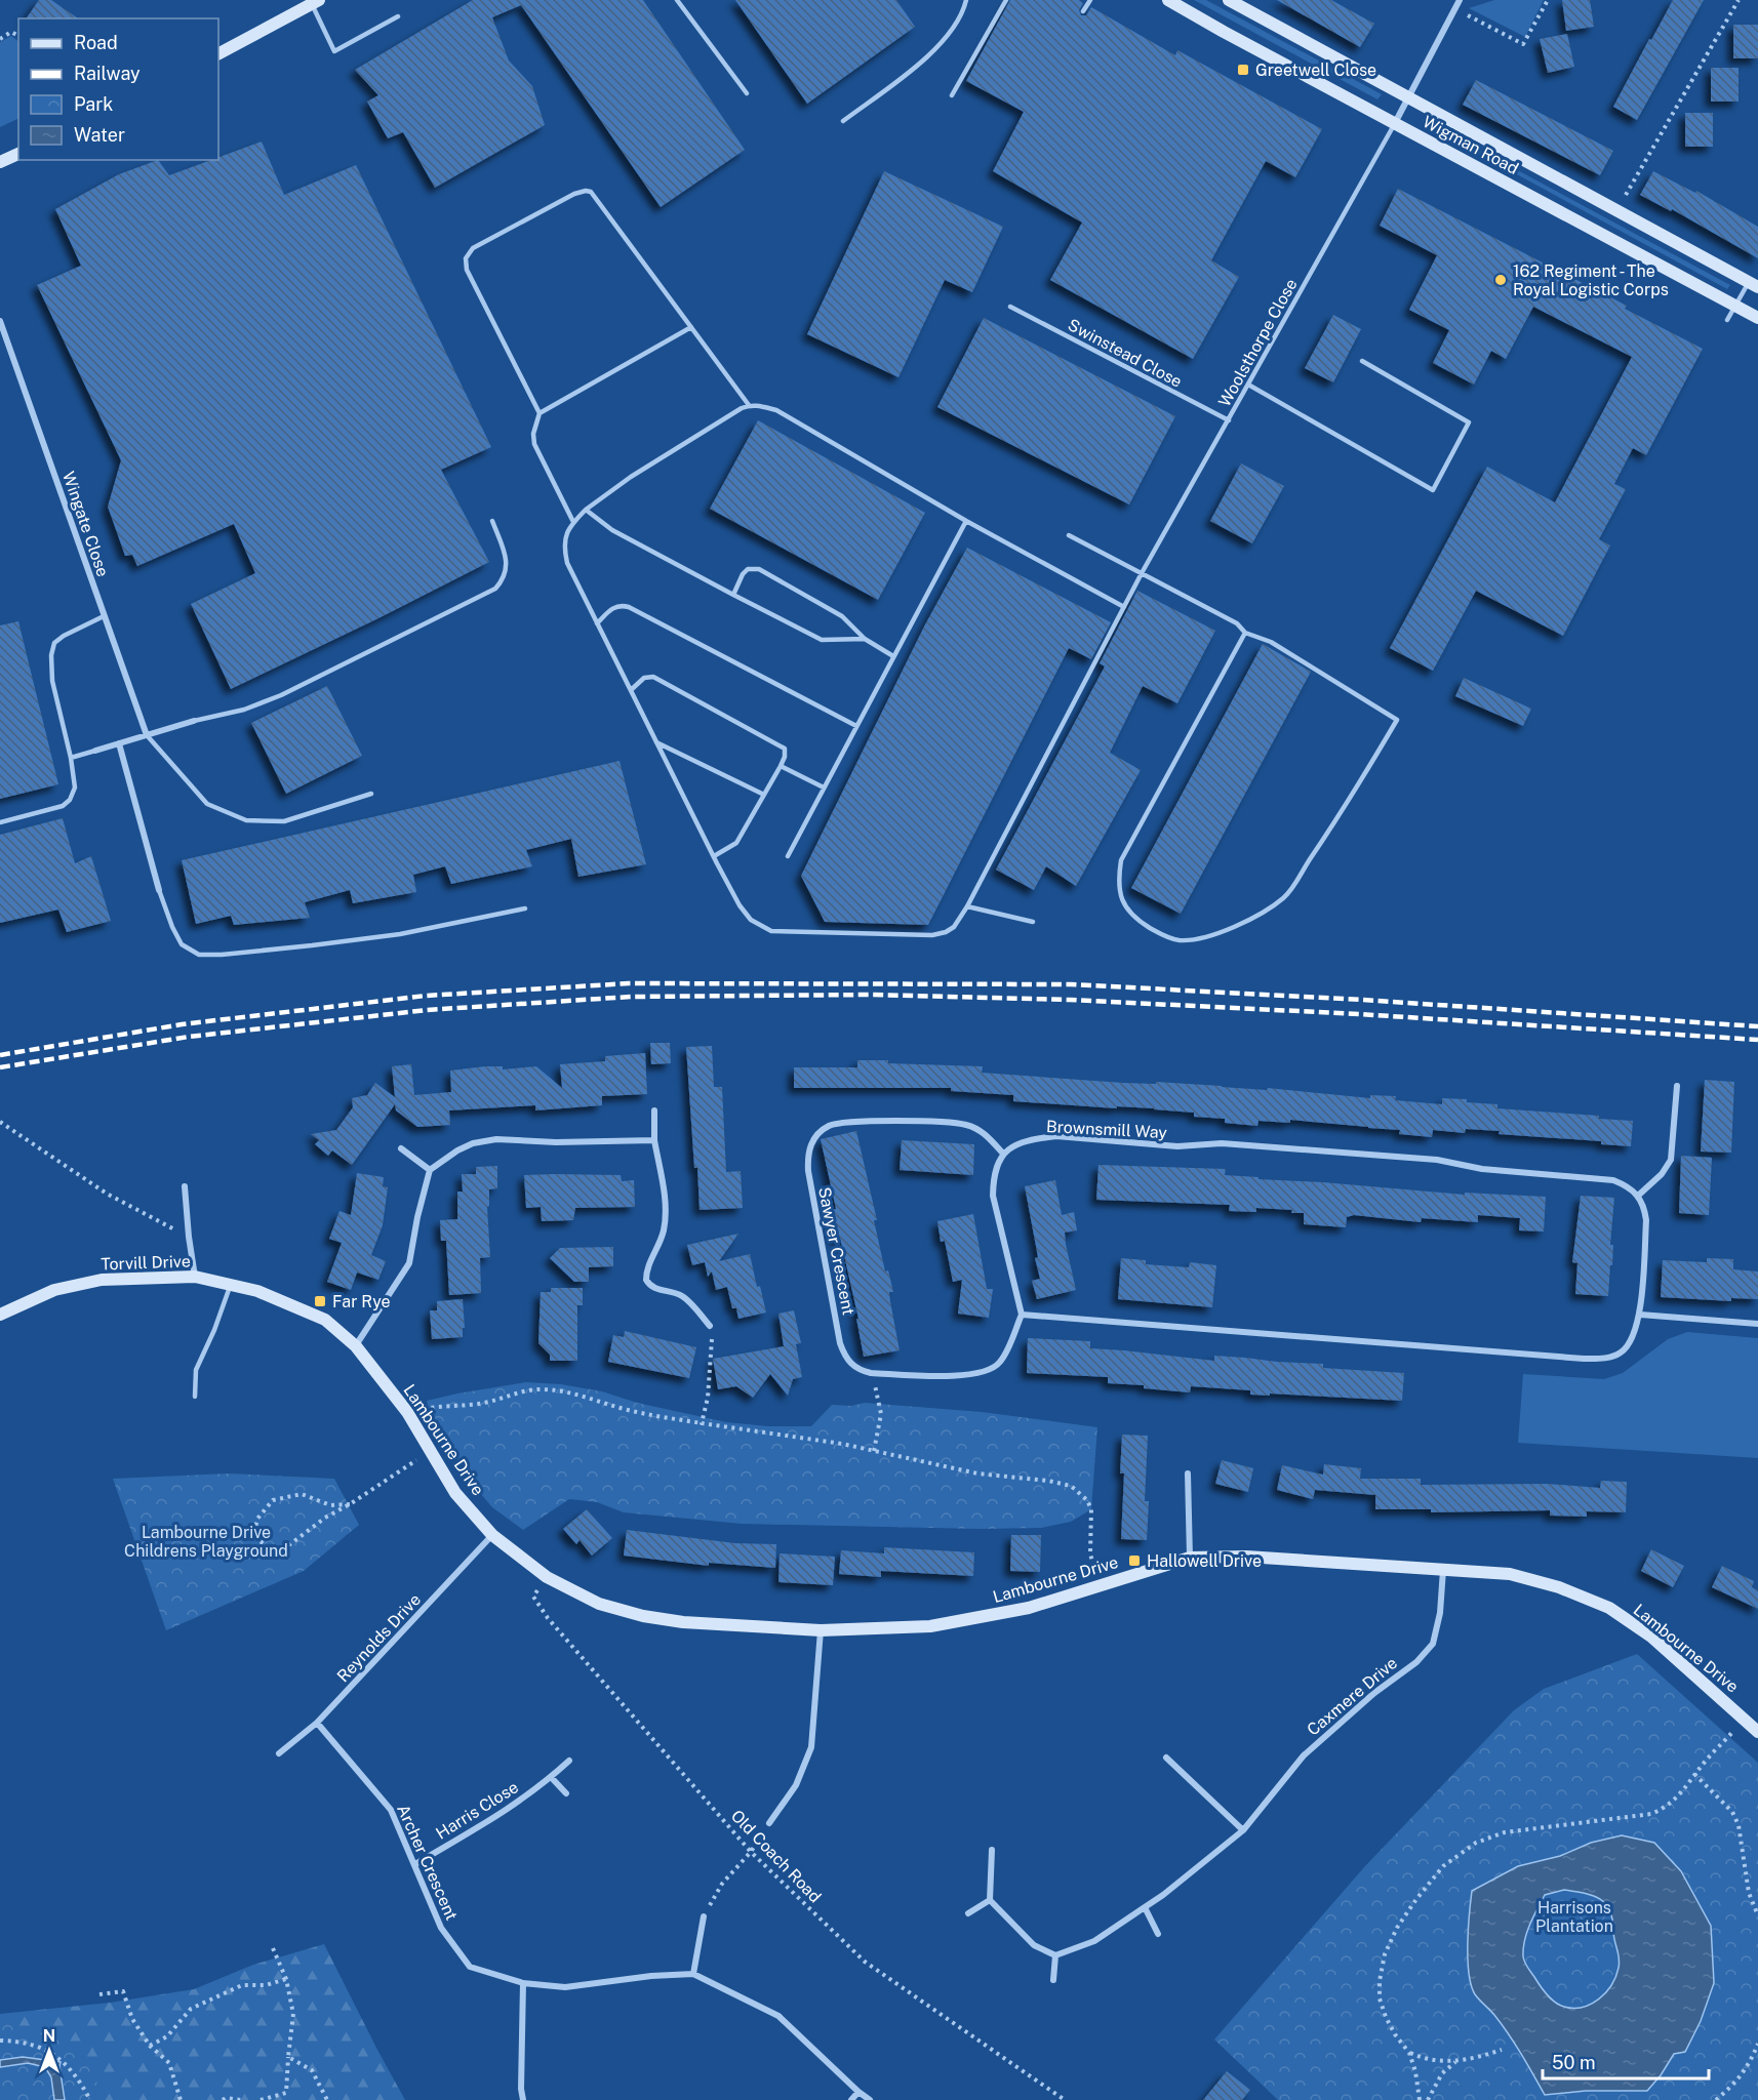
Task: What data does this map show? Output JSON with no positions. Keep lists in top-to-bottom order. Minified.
{"streets":{"street":["Wigman Road","Wingate Close","Brownsmill Way","Sawyer Crescent","Torvill Drive","Lambourne Drive","Reynolds Drive","Caxmere Drive","Harris Close","Archer Crescent"],"lane":["Woolsthorpe Close","Swinstead Close"],"path":["Old Coach Road"]},"crossings":[["Wigman Road","Woolsthorpe Close"],["Woolsthorpe Close","Swinstead Close"],["Brownsmill Way","Sawyer Crescent"],["Torvill Drive","Lambourne Drive"],["Lambourne Drive","Reynolds Drive"],["Lambourne Drive","Caxmere Drive"],["Lambourne Drive","Old Coach Road"],["Reynolds Drive","Archer Crescent"],["Harris Close","Archer Crescent"]],"parks":["Lambourne Drive Childrens Playground","Harrisons Plantation"],"places":{"transit":["Greetwell Close","Far Rye","Hallowell Drive"],"other":["162 Regiment - The Royal Logistic Corps"]},"legend":["Road","Railway","Park","Water"],"scale_bar":"50 m","north":"top"}
